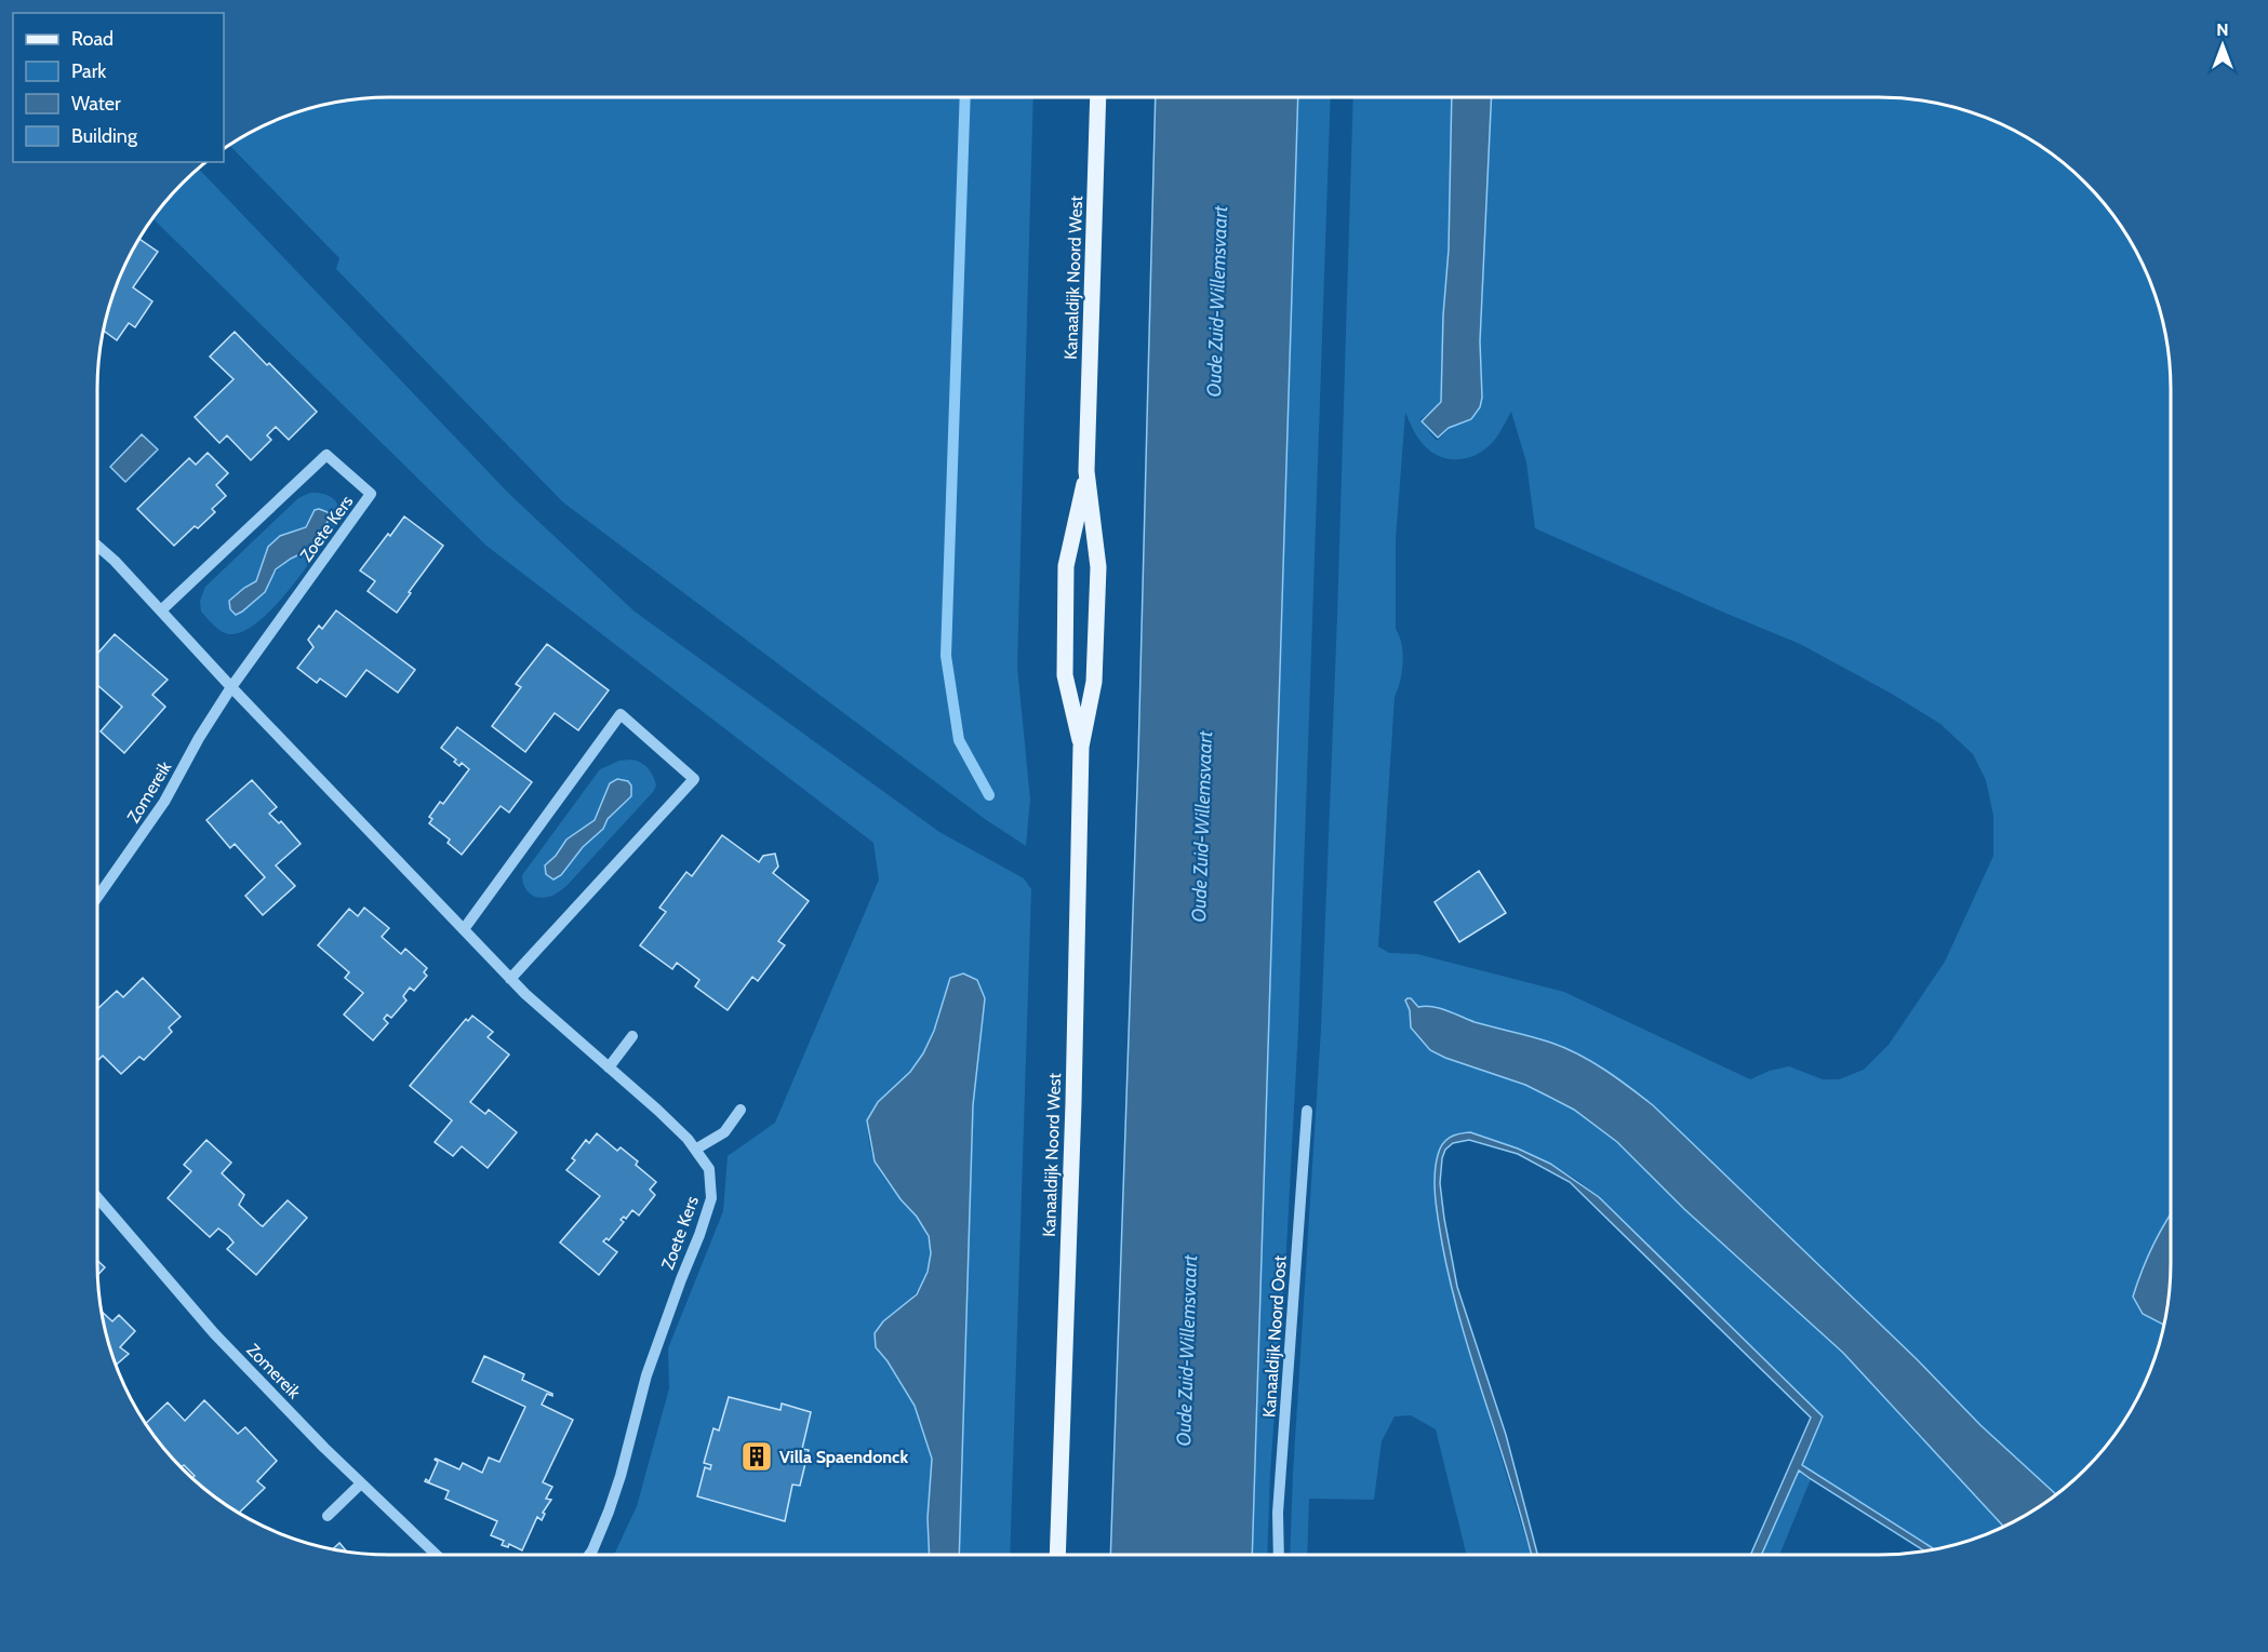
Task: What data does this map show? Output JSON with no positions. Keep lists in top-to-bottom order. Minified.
{"streets":{"main road":["Kanaaldijk Noord West"],"street":["Zoete Kers","Zomereik","Kanaaldijk Noord Oost"]},"crossings":[["Zoete Kers","Zomereik"]],"water":["Oude Zuid-Willemsvaart"],"places":{"building":["Villa Spaendonck"]},"legend":["Road","Park","Water","Building"],"north":"top"}
